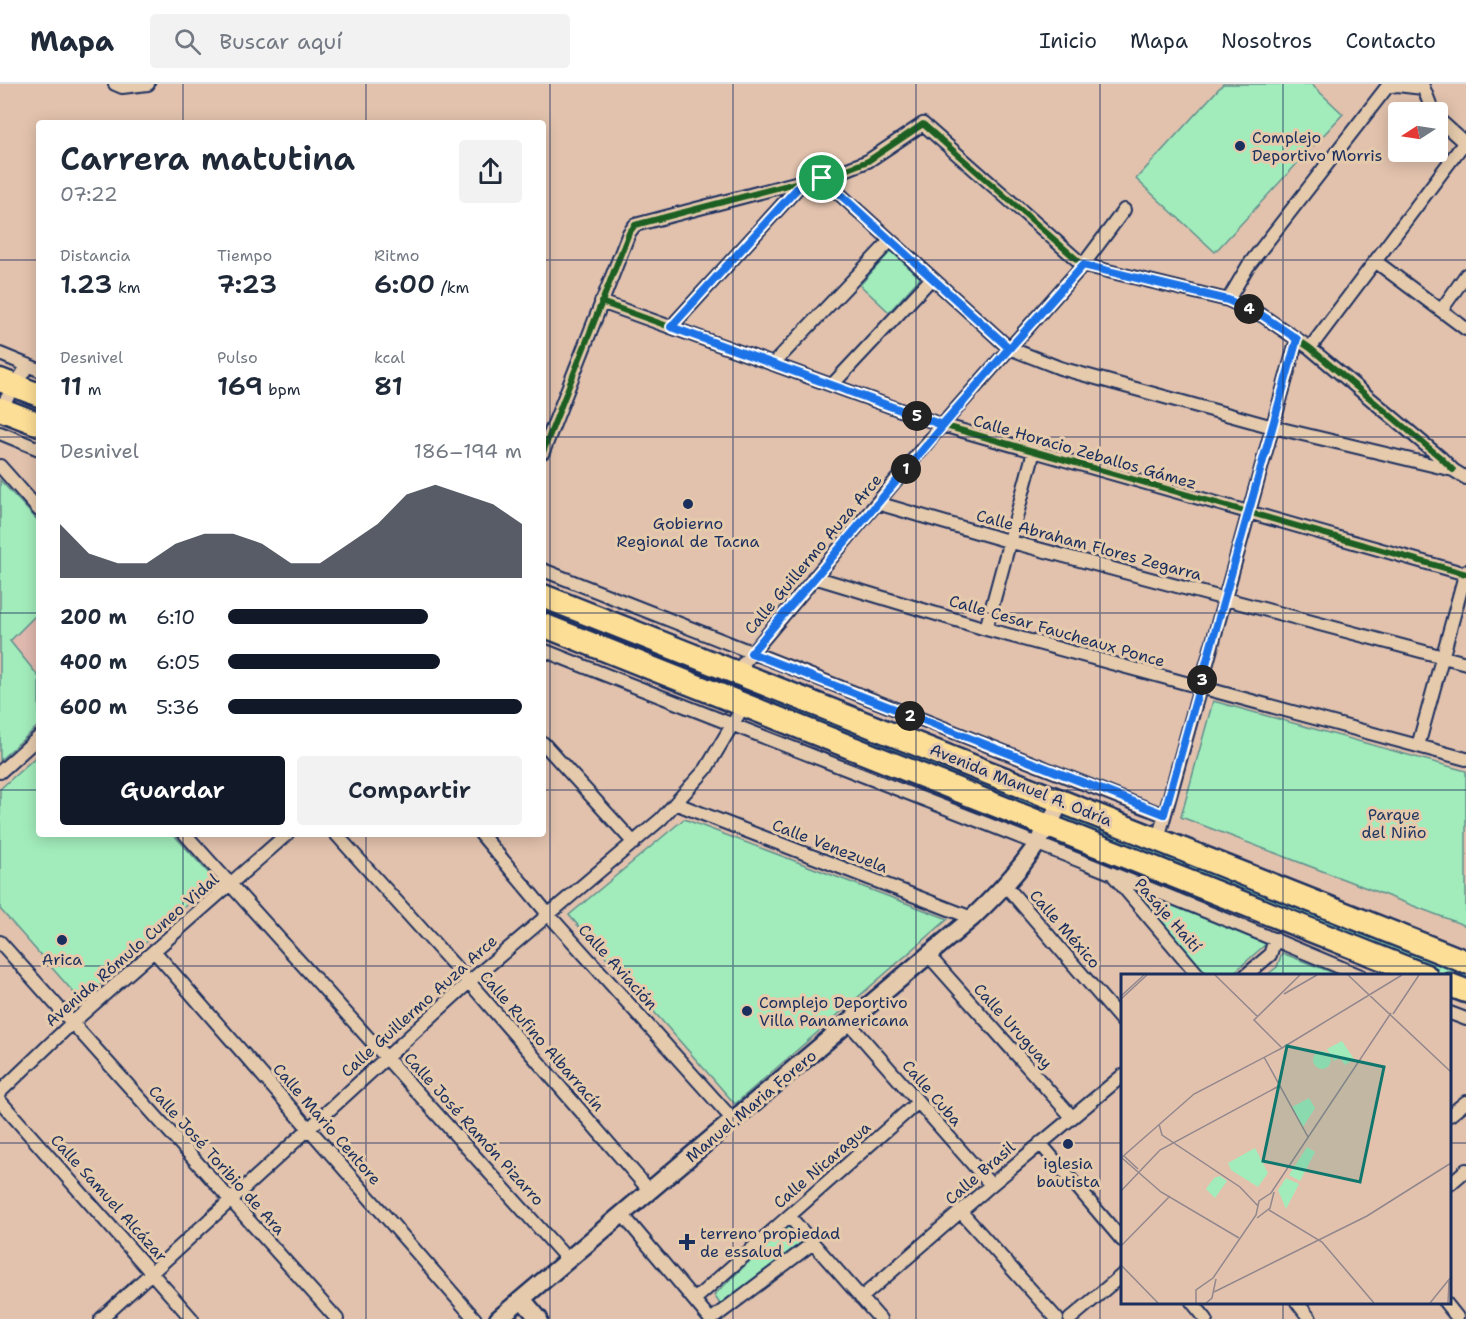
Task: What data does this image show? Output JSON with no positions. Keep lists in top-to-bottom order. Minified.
{"streets":{"highway":["Avenida Manuel A. Odría"],"street":["Calle Horacio Zeballos Gámez","Calle Abraham Flores Zegarra","Calle Guillermo Auza Arce","Calle Cesar Faucheaux Ponce","Calle Venezuela","Pasaje Haití","Calle México","Avenida Rómulo Cuneo Vidal","Calle Aviación","Calle Uruguay","Calle Rufino Albarracín","Calle Cuba","Manuel Maria Forero","Calle Mario Centore","Calle José Ramón Pizarro","Calle José Toribio de Ara","Calle Nicaragua","Calle Brasil","Calle Samuel Alcázar"]},"crossings":[["Calle Horacio Zeballos Gámez","Calle Guillermo Auza Arce"],["Calle Abraham Flores Zegarra","Calle Guillermo Auza Arce"],["Calle Guillermo Auza Arce","Calle Cesar Faucheaux Ponce"],["Calle Guillermo Auza Arce","Avenida Manuel A. Odría"],["Calle Guillermo Auza Arce","Calle Venezuela"],["Calle Guillermo Auza Arce","Calle Aviación"],["Calle Guillermo Auza Arce","Calle Rufino Albarracín"],["Calle Guillermo Auza Arce","Calle Mario Centore"],["Calle Guillermo Auza Arce","Calle José Ramón Pizarro"],["Calle Guillermo Auza Arce","Calle José Toribio de Ara"],["Calle Guillermo Auza Arce","Calle Samuel Alcázar"],["Avenida Manuel A. Odría","Pasaje Haití"],["Avenida Manuel A. Odría","Manuel Maria Forero"],["Calle Venezuela","Manuel Maria Forero"],["Calle México","Manuel Maria Forero"],["Avenida Rómulo Cuneo Vidal","Calle Mario Centore"],["Avenida Rómulo Cuneo Vidal","Calle José Ramón Pizarro"],["Avenida Rómulo Cuneo Vidal","Calle José Toribio de Ara"],["Calle Aviación","Manuel Maria Forero"],["Calle Uruguay","Manuel Maria Forero"],["Calle Uruguay","Calle Brasil"],["Calle Rufino Albarracín","Manuel Maria Forero"],["Calle Cuba","Manuel Maria Forero"],["Calle Cuba","Calle Nicaragua"],["Calle Cuba","Calle Brasil"],["Manuel Maria Forero","Calle José Ramón Pizarro"]],"parks":["Parque del Niño"],"places":{"other":["Complejo Deportivo Morris","Gobierno Regional de Tacna","Arica","Complejo Deportivo Villa Panamericana","iglesia bautista"],"health":["terreno propiedad de essalud"]},"north":"left","page":{"header":"Mapa","search":"Buscar aquí","nav":["Inicio","Mapa","Nosotros","Contacto"],"heading":["Carrera matutina","07:22"],"stats":[["Distancia","1.23 km"],["Tiempo","7:23"],["Ritmo","6:00 /km"],["Desnivel","11 m"],["Pulso","169 bpm"],["kcal","81"]],"pins":["4","5","1","3","2"],"chart":["Desnivel","186–194 m"],"list":[{"name":"200 m","note":"6:10"},{"name":"400 m","note":"6:05"},{"name":"600 m","note":"5:36"}],"buttons":["Guardar","Compartir"]}}
